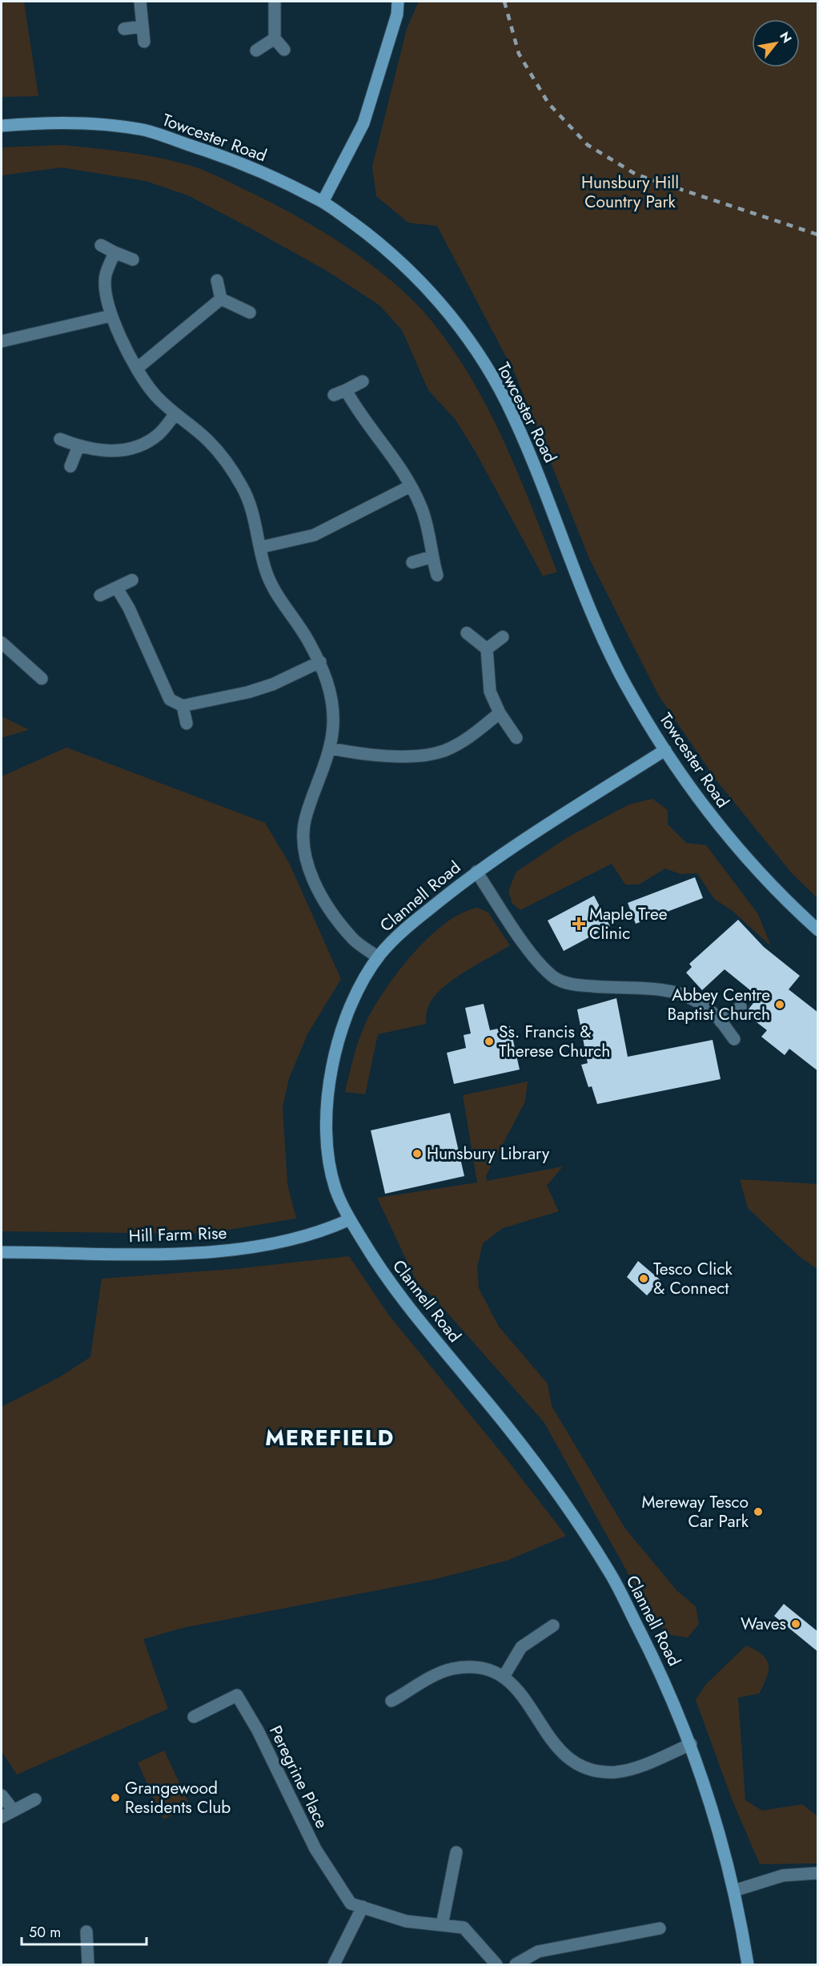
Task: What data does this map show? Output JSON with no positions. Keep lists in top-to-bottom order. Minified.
{"streets":{"street":["Towcester Road","Clannell Road","Hill Farm Rise","Peregrine Place"]},"crossings":[["Towcester Road","Clannell Road"],["Clannell Road","Hill Farm Rise"]],"districts":["MEREFIELD"],"parks":["Hunsbury Hill Country Park"],"places":{"health":["Maple Tree Clinic"],"other":["Abbey Centre Baptist Church","Ss. Francis & Therese Church","Hunsbury Library","Tesco Click & Connect","Mereway Tesco Car Park","Waves","Grangewood Residents Club"]},"scale_bar":"50 m","north":"top right"}
